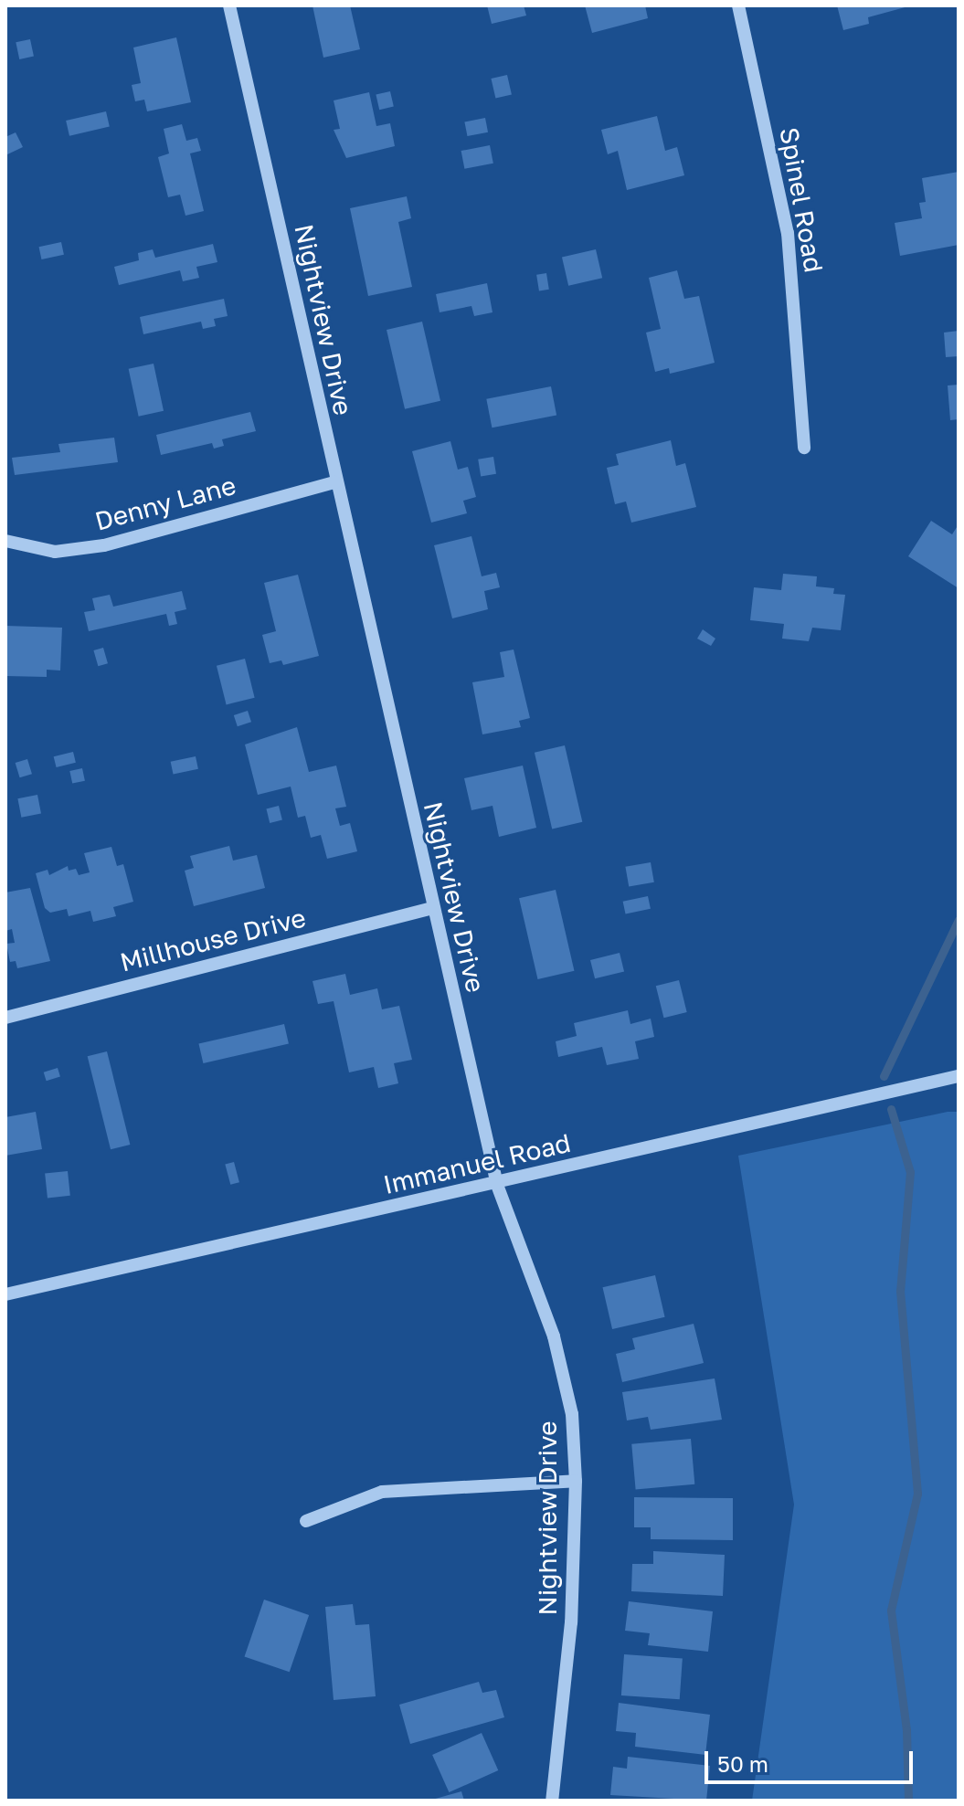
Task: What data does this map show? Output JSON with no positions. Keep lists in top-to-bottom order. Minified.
{"streets":{"street":["Spinel Road","Nightview Drive","Denny Lane","Millhouse Drive","Immanuel Road"]},"crossings":[["Nightview Drive","Denny Lane"],["Nightview Drive","Millhouse Drive"],["Nightview Drive","Immanuel Road"]],"scale_bar":"50 m"}
